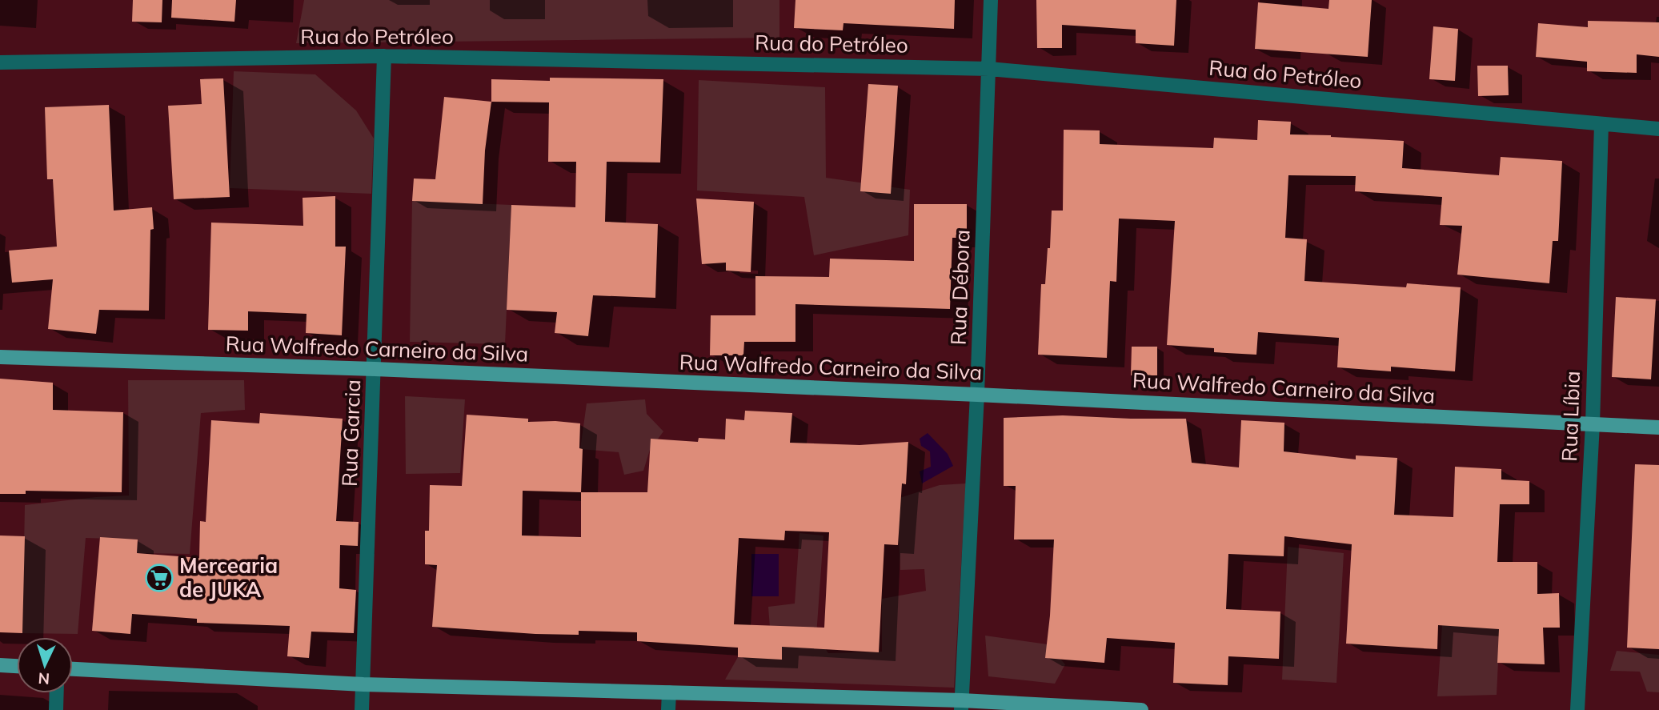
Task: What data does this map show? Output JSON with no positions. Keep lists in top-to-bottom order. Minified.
{"streets":{"main road":["Rua Walfredo Carneiro da Silva"],"street":["Rua do Petróleo","Rua Débora","Rua Líbia","Rua Garcia"]},"crossings":[["Rua do Petróleo","Rua Débora"],["Rua do Petróleo","Rua Líbia"],["Rua do Petróleo","Rua Garcia"],["Rua Débora","Rua Walfredo Carneiro da Silva"],["Rua Walfredo Carneiro da Silva","Rua Líbia"],["Rua Walfredo Carneiro da Silva","Rua Garcia"]],"places":{"supermarket":["Mercearia de JUKA"]},"north":"bottom"}
